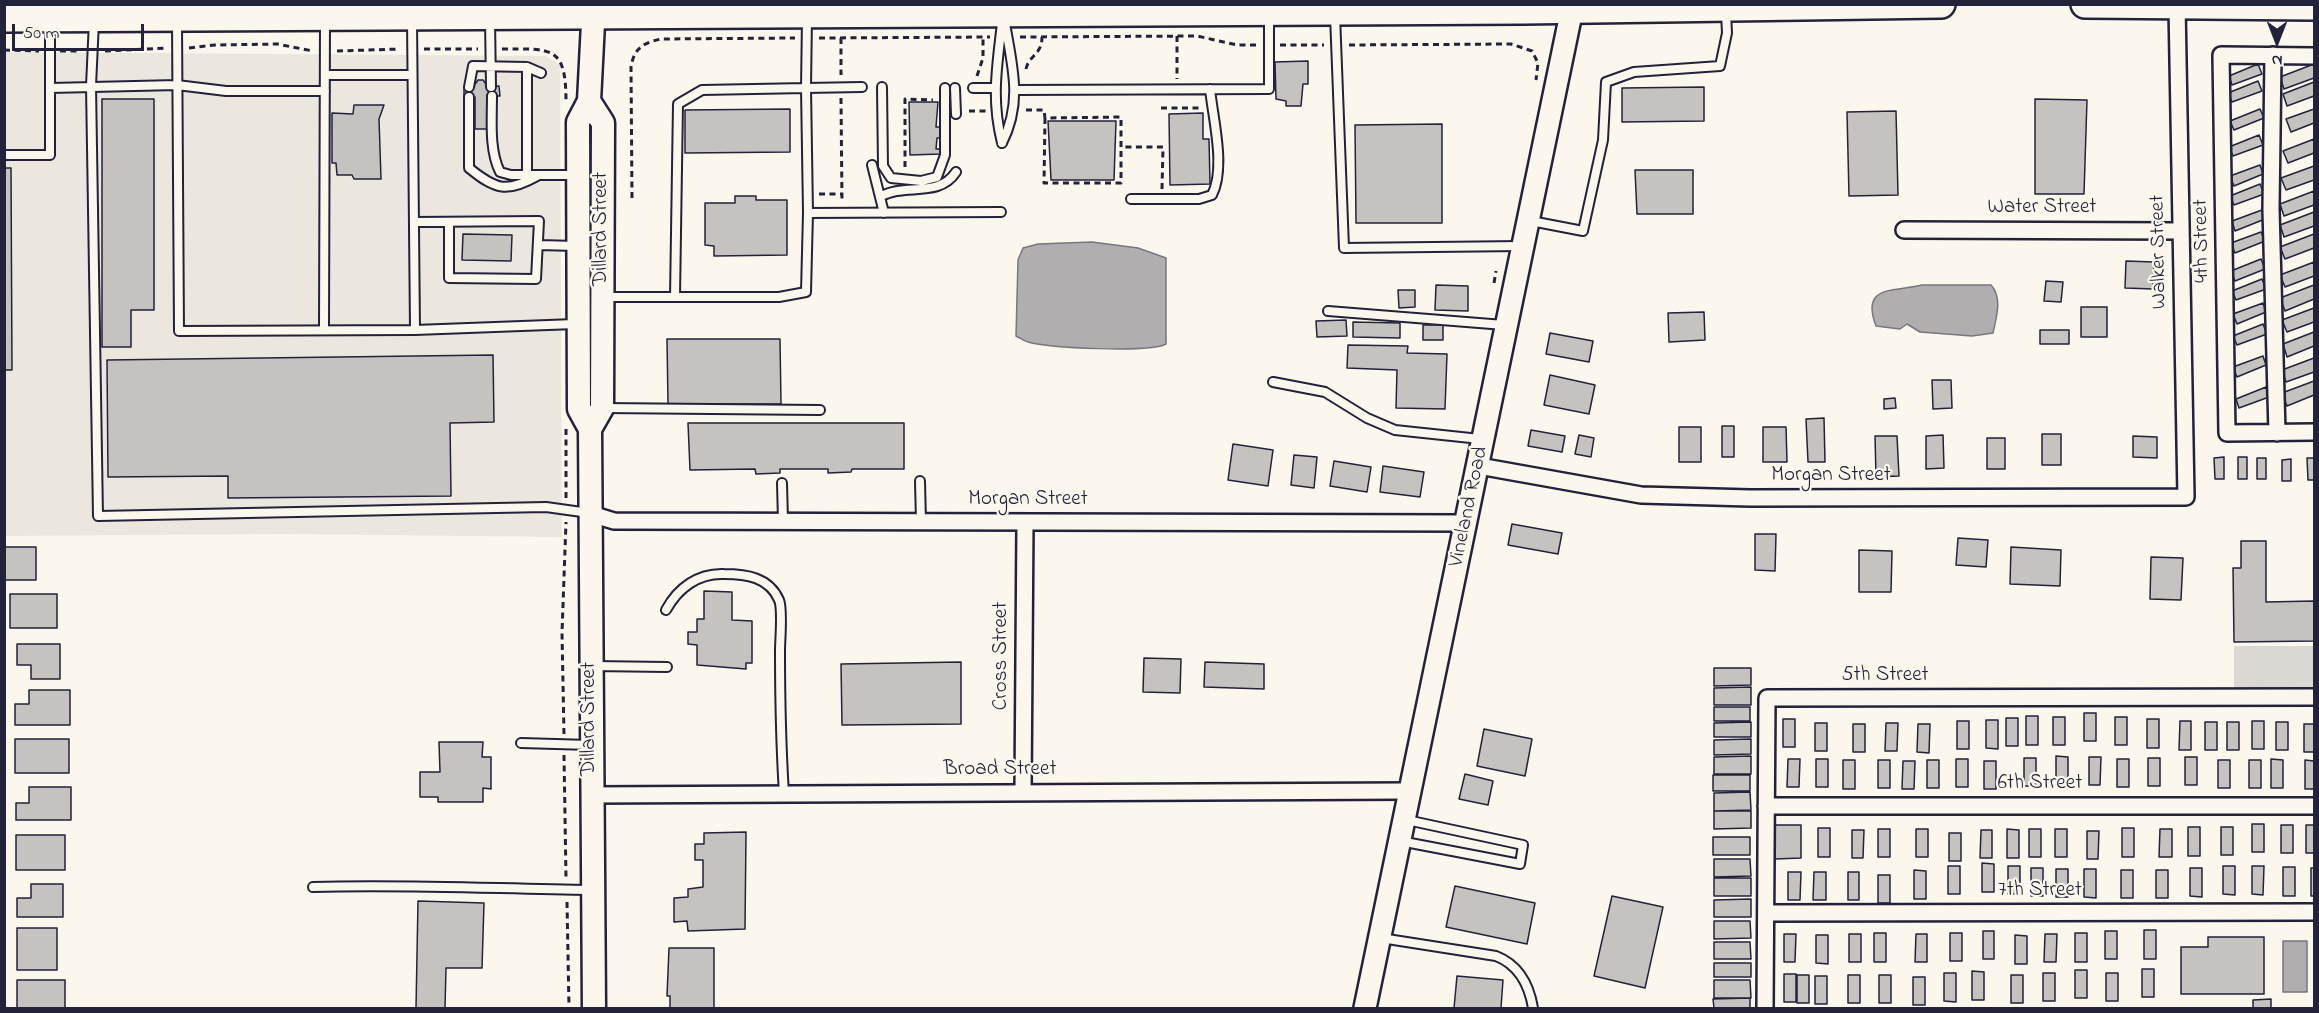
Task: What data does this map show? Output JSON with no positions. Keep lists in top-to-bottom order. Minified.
{"streets":{"main road":["Dillard Street","Vineland Road"],"street":["Water Street","4th Street","Walker Street","Morgan Street","Cross Street","5th Street","Broad Street","6th Street","7th Street"]},"crossings":[["Water Street","Walker Street"],["Dillard Street","Morgan Street"],["Dillard Street","Broad Street"],["Walker Street","Morgan Street"],["Morgan Street","Vineland Road"],["Morgan Street","Cross Street"],["Vineland Road","Broad Street"],["Cross Street","Broad Street"],["5th Street","6th Street"],["5th Street","7th Street"]],"scale_bar":"50 m","north":"bottom"}
